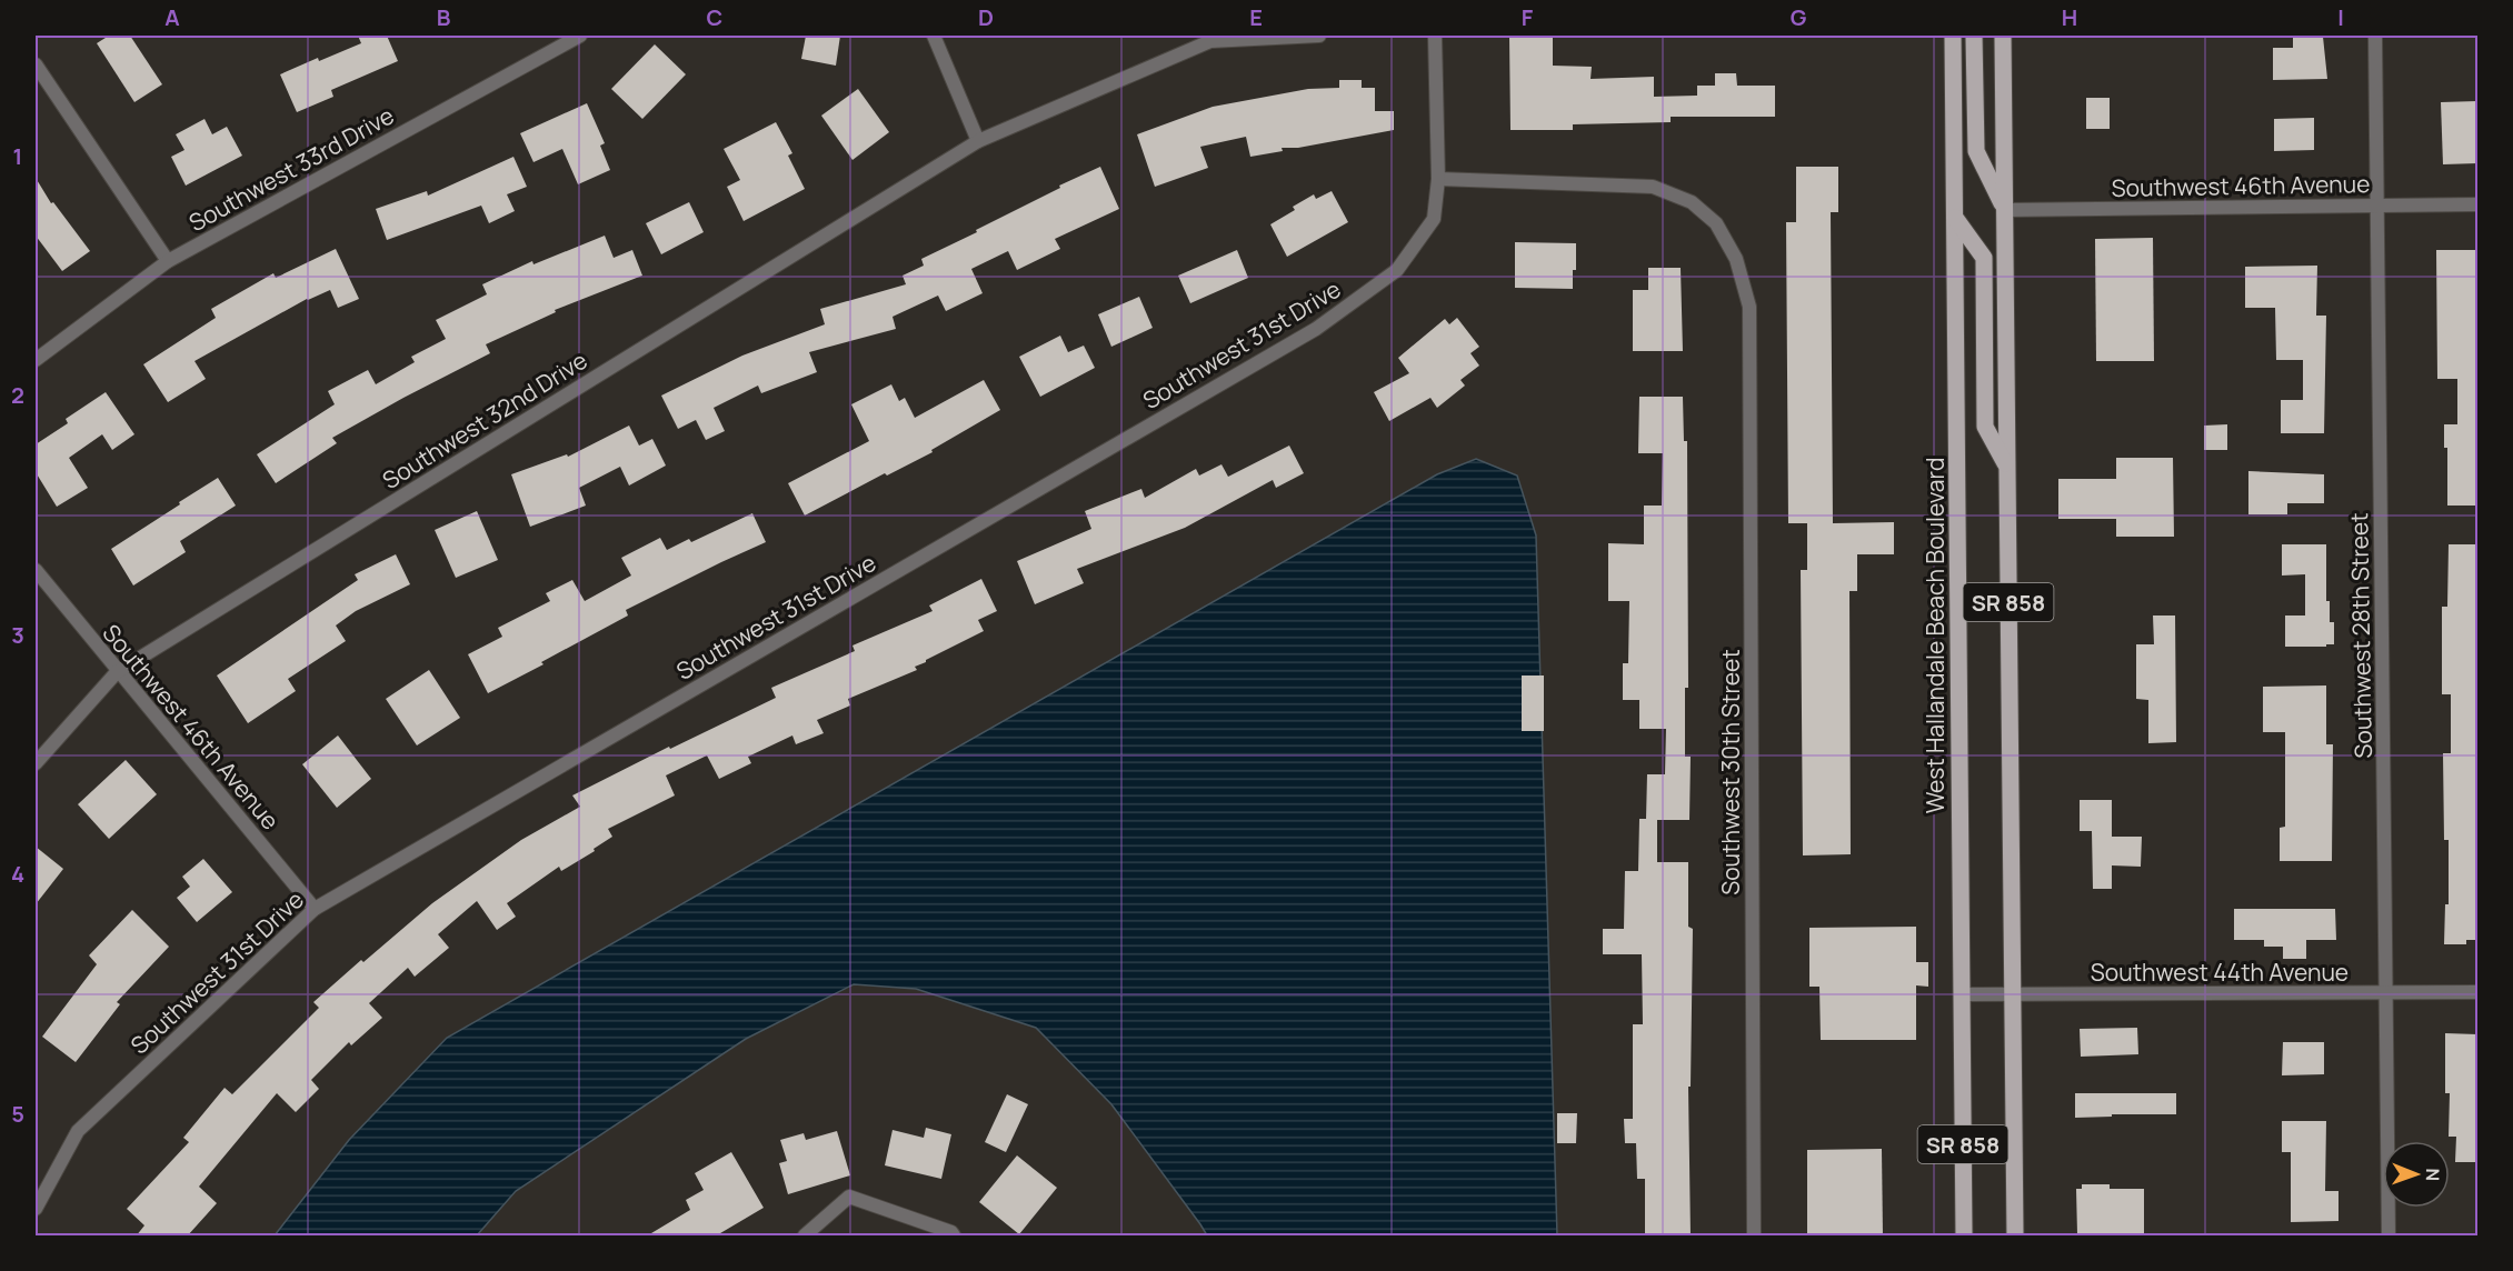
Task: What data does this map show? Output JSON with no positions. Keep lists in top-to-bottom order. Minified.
{"streets":{"main road":["SR 858","West Hallandale Beach Boulevard"],"street":["Southwest 33rd Drive","Southwest 46th Avenue","Southwest 31st Drive","Southwest 32nd Drive","Southwest 28th Street","Southwest 30th Street","Southwest 44th Avenue"]},"crossings":[["Southwest 46th Avenue","Southwest 31st Drive"],["Southwest 46th Avenue","Southwest 32nd Drive"],["Southwest 46th Avenue","SR 858"],["Southwest 46th Avenue","Southwest 28th Street"],["Southwest 31st Drive","Southwest 30th Street"],["SR 858","Southwest 44th Avenue"],["West Hallandale Beach Boulevard","Southwest 44th Avenue"],["Southwest 28th Street","Southwest 44th Avenue"]],"north":"right","grid":{"columns":["A","B","C","D","E","F","G","H","I"],"rows":["1","2","3","4","5"]}}
